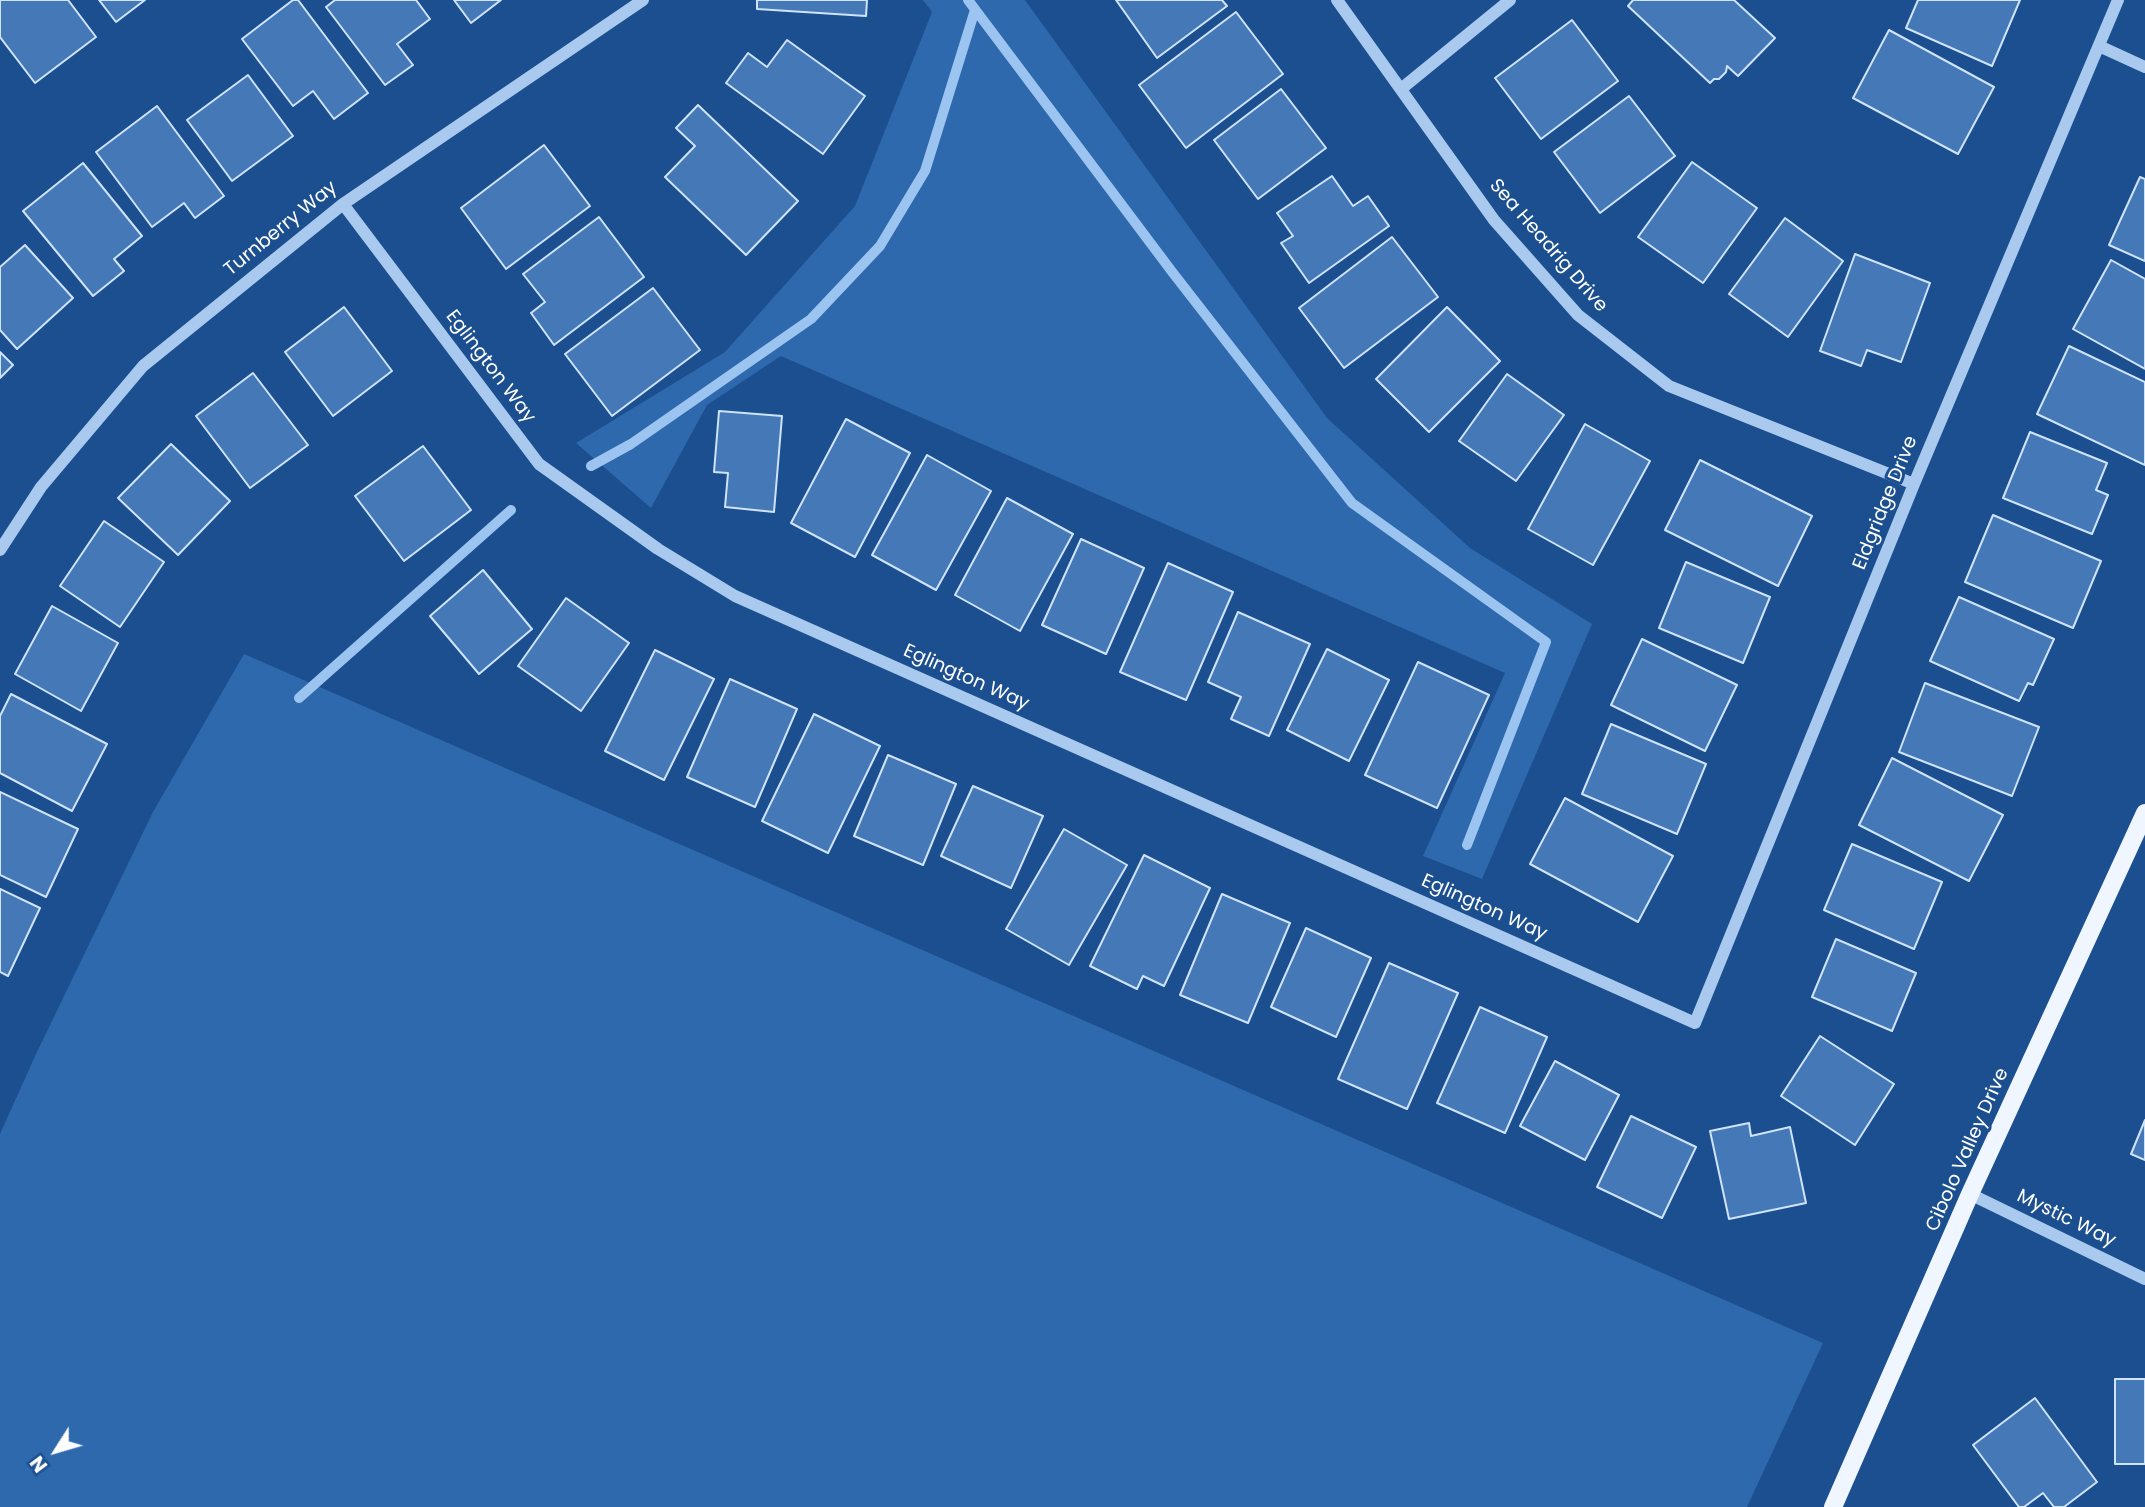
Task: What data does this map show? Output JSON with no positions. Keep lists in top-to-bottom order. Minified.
{"streets":{"main road":["Cibolo Valley Drive"],"street":["Turnberry Way","Sea Headrig Drive","Eglington Way","Eldgridge Drive","Mystic Way"]},"crossings":[["Turnberry Way","Eglington Way"],["Sea Headrig Drive","Eldgridge Drive"],["Eglington Way","Eldgridge Drive"],["Cibolo Valley Drive","Mystic Way"]],"north":"bottom left"}
